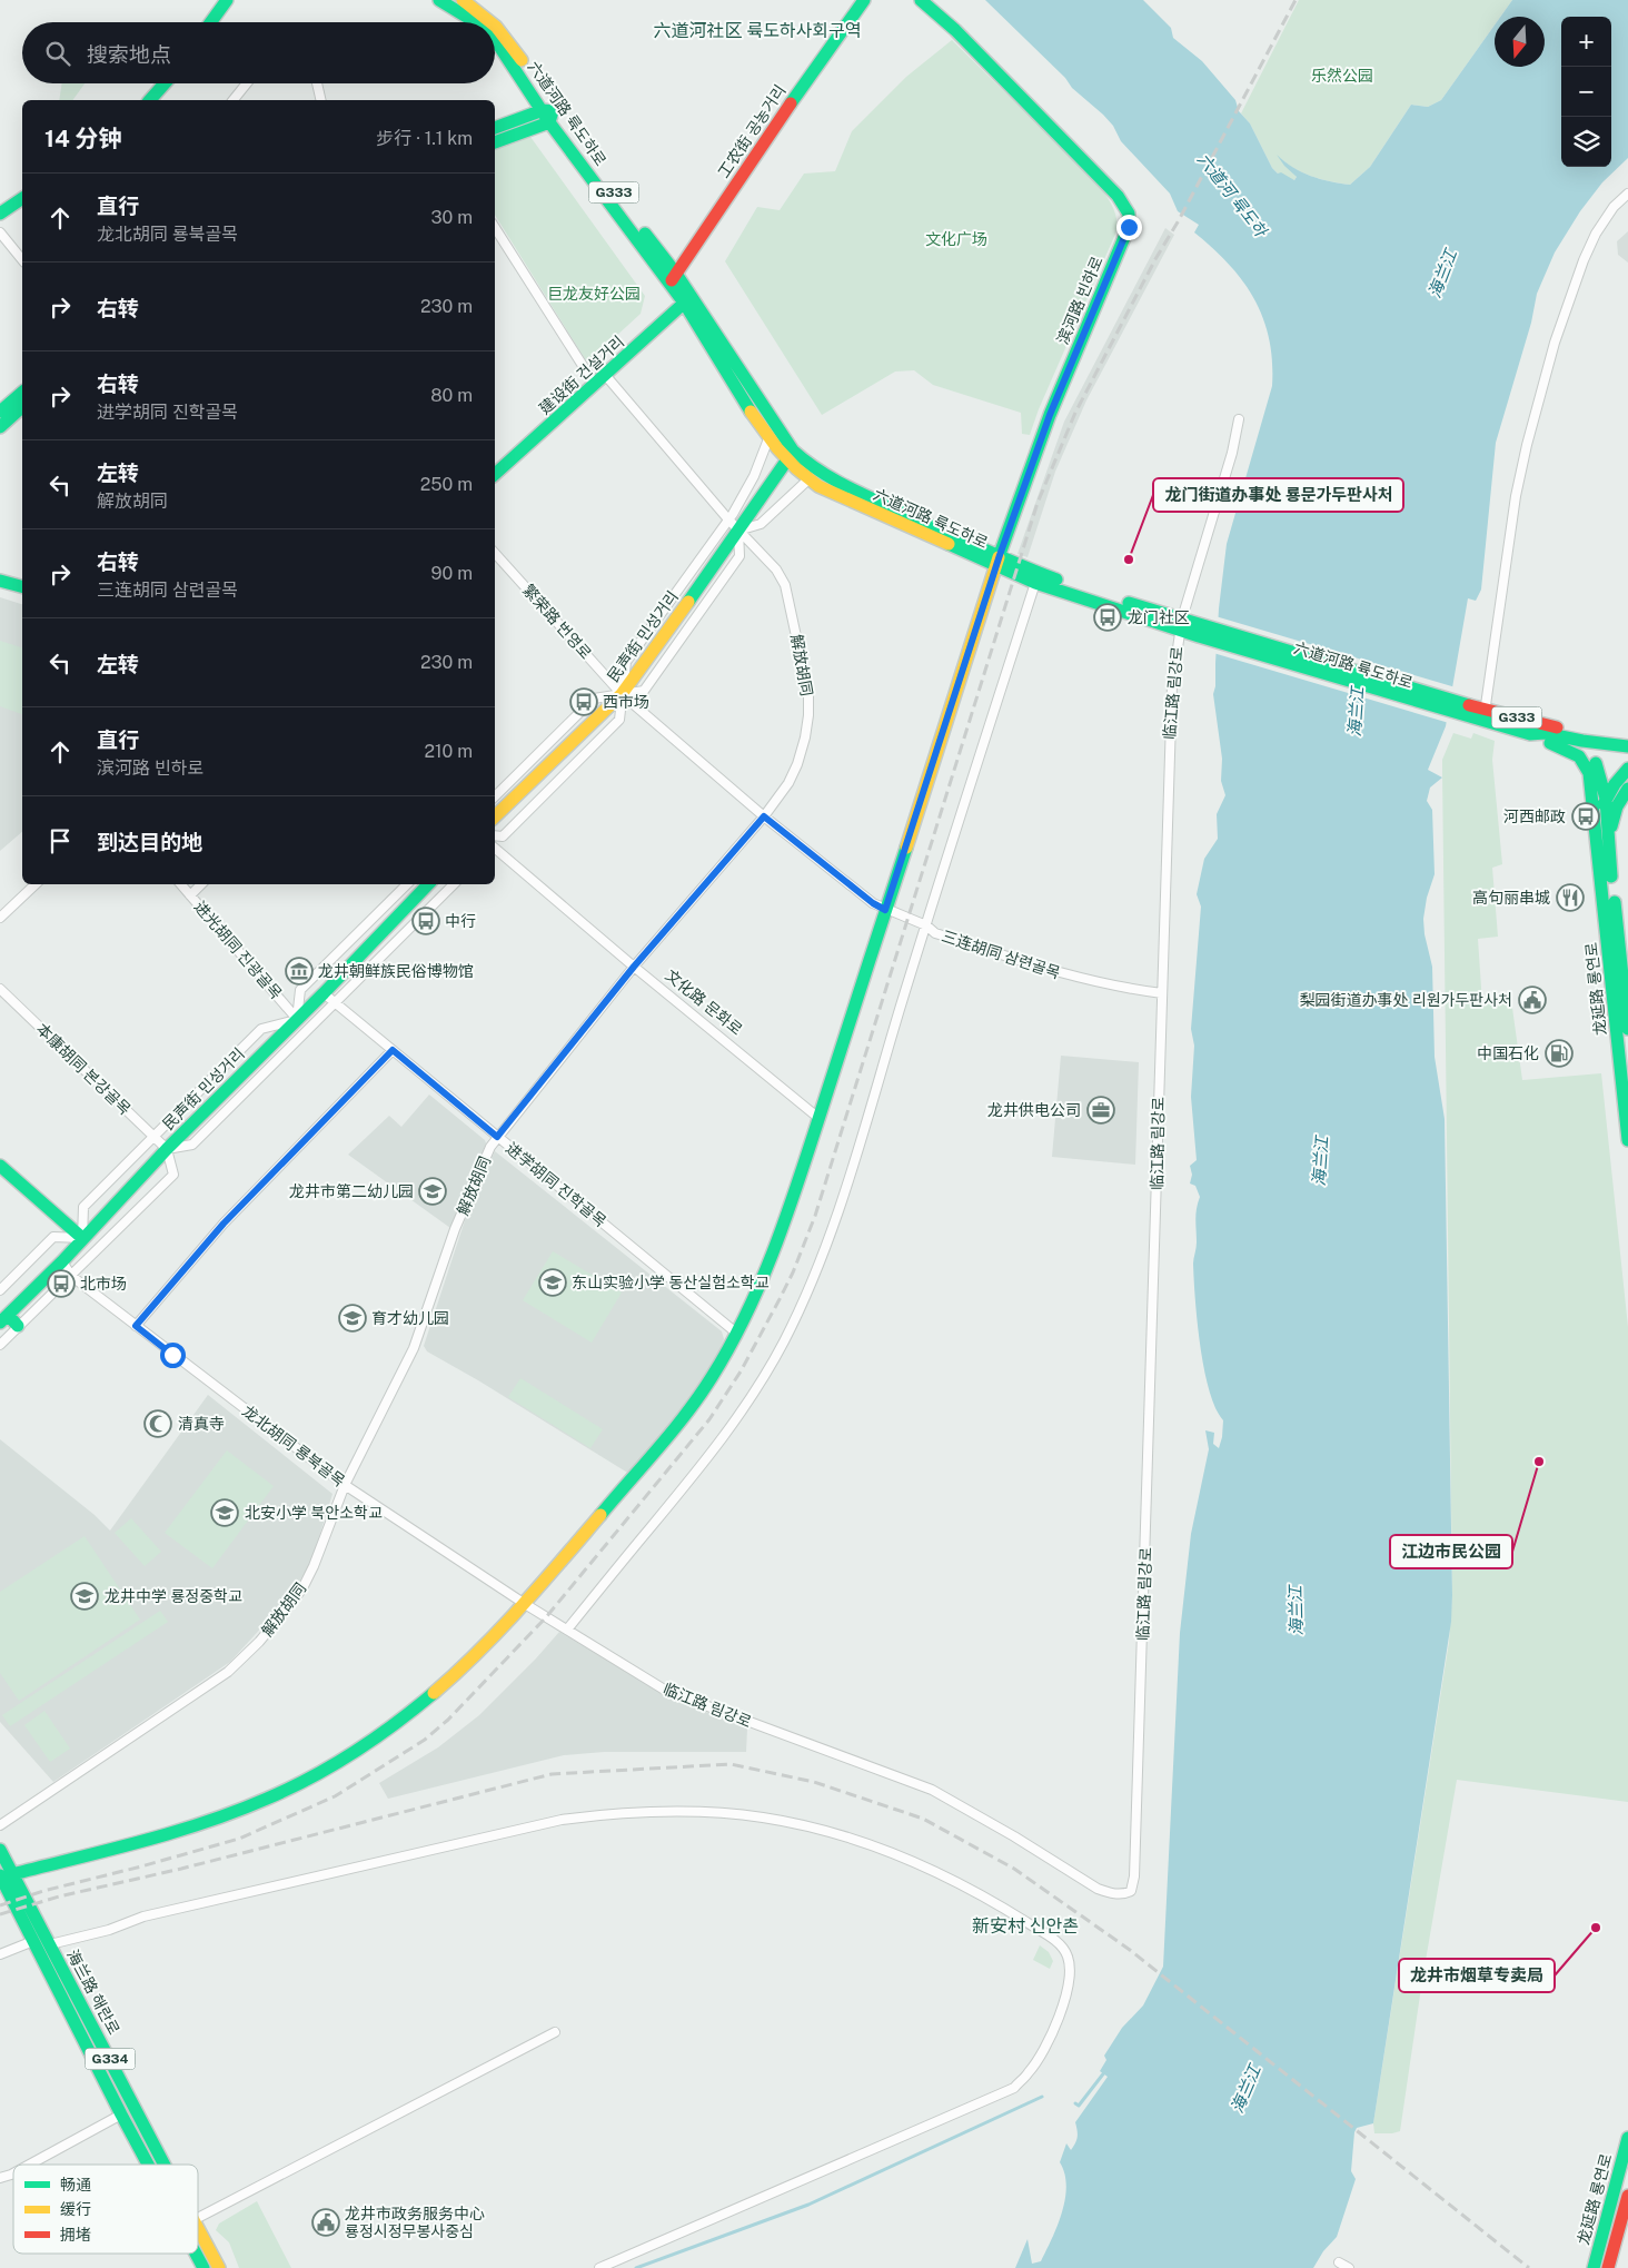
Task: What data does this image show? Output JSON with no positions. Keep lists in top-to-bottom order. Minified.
{"streets":{"main road":["六道河路 륙도하로","工农街 공농거리","G333","滨河路 빈하로","建设街 건설거리","民声街 민성거리","龙延路 룡연로","海兰路 해란로","G334"],"street":["繁荣路 번영로","解放胡同","临江路 림강로","进光胡同 진광골목","三连胡同 삼련골목","文化路 문화로","本康胡同 본강골목","进学胡同 진학골목","龙北胡同 룡북골목"]},"crossings":[["六道河路 륙도하로","工农街 공농거리"],["六道河路 륙도하로","滨河路 빈하로"],["六道河路 륙도하로","建设街 건설거리"],["六道河路 륙도하로","民声街 민성거리"],["六道河路 륙도하로","临江路 림강로"],["六道河路 륙도하로","龙延路 룡연로"],["滨河路 빈하로","临江路 림강로"],["滨河路 빈하로","三连胡同 삼련골목"],["滨河路 빈하로","文化路 문화로"],["滨河路 빈하로","进学胡同 진학골목"],["滨河路 빈하로","龙北胡同 룡북골목"],["滨河路 빈하로","海兰路 해란로"],["建设街 건설거리","解放胡同"],["繁荣路 번영로","民声街 민성거리"],["繁荣路 번영로","三连胡同 삼련골목"],["民声街 민성거리","解放胡同"],["民声街 민성거리","进光胡同 진광골목"],["民声街 민성거리","三连胡同 삼련골목"],["民声街 민성거리","本康胡同 본강골목"],["民声街 민성거리","进学胡同 진학골목"],["解放胡同","三连胡同 삼련골목"],["解放胡同","文化路 문화로"],["解放胡同","进学胡同 진학골목"],["解放胡同","龙北胡同 룡북골목"],["临江路 림강로","三连胡同 삼련골목"],["临江路 림강로","龙北胡同 룡북골목"]],"districts":["六道河社区 륙도하사회구역","新安村 신안촌"],"water":["六道河 륙도하","海兰江"],"parks":["乐然公园","文化广场","巨龙友好公园"],"places":{"other":["龙门街道办事处 룡문가두판사처","江边市民公园","龙井市烟草专卖局"],"bus stop":["龙门社区","西市场","河西邮政","中行","北市场"],"restaurant":["高句丽串城"],"museum":["龙井朝鲜族民俗博物馆"],"public building":["梨园街道办事处 리원가두판사처","龙井市政务服务中心 룡정시정무봉사중심"],"fuel station":["中国石化"],"office":["龙井供电公司"],"school or university":["龙井市第二幼儿园","东山实验小学 동산실험소학교","育才幼儿园","北安小学 북안소학교","龙井中学 룡정중학교"],"mosque":["清真寺"]},"legend":["畅通","缓行","拥堵"],"north":"bottom","page":{"map_buttons":["+","−"],"search":"搜索地点","heading":["14 分钟","步行 · 1.1 km"],"list":[["直行","龙北胡同 룡북골목","30 m"],["右转","230 m"],["右转","进学胡同 진학골목","80 m"],["左转","解放胡同","250 m"],["右转","三连胡同 삼련골목","90 m"],["左转","230 m"],["直行","滨河路 빈하로","210 m"],"到达目的地"]}}
